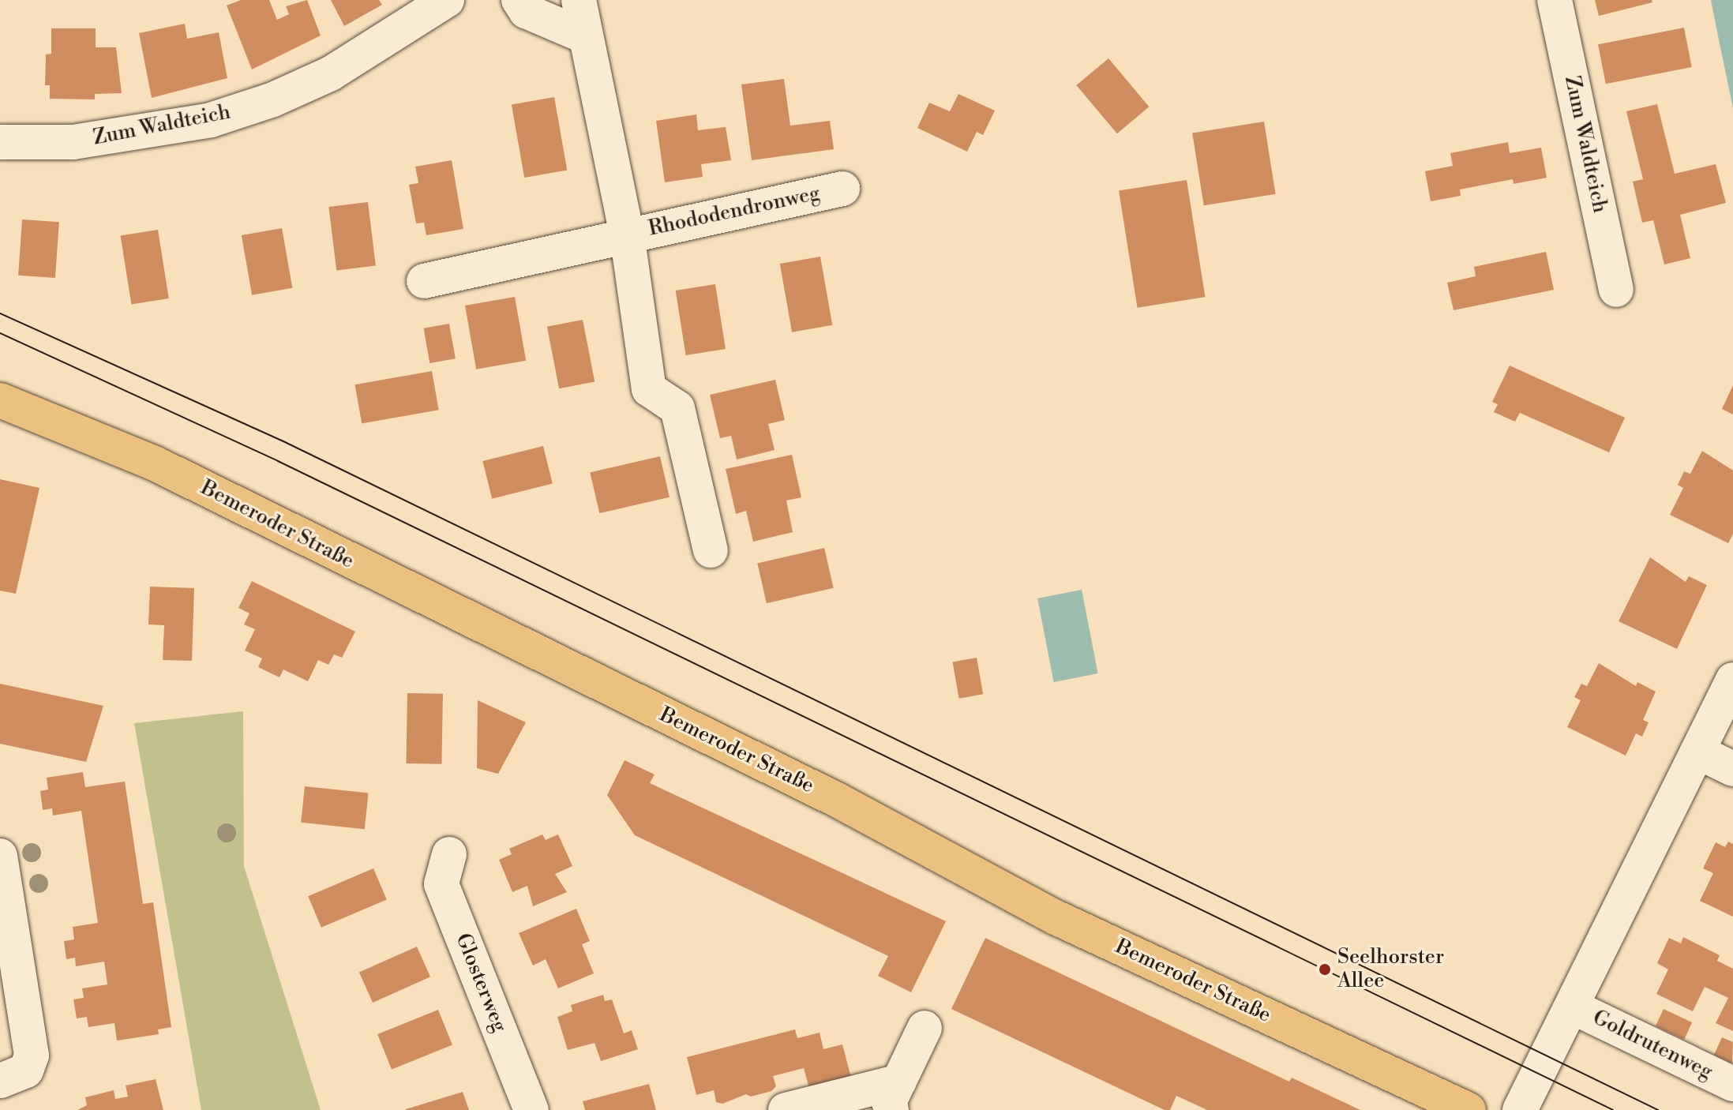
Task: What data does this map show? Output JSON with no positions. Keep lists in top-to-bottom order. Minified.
{"streets":{"main road":["Bemeroder Straße"],"street":["Zum Waldteich","Rhododendronweg","Glosterweg","Goldrutenweg"]},"places":["Seelhorster Allee"]}
